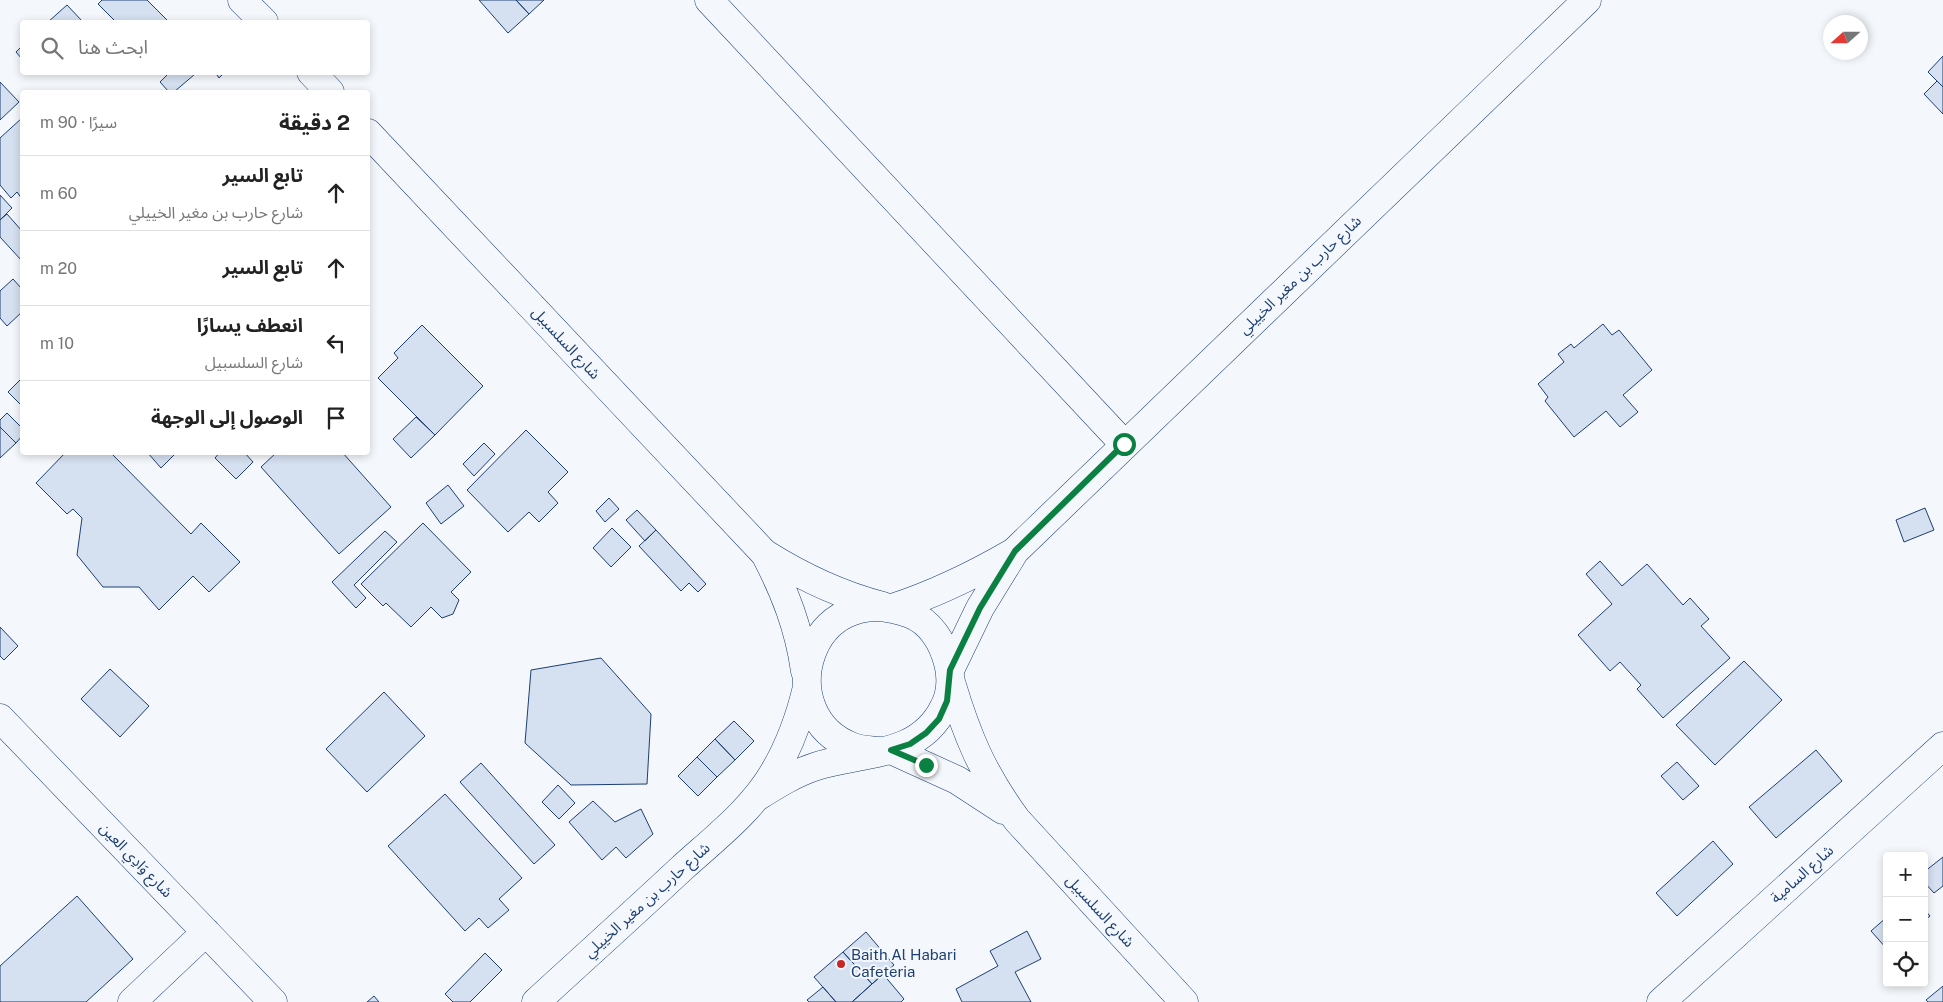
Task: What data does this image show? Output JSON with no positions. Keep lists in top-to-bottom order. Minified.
{"streets":{"street":["شارع حارب بن مغير الخييلي","شارع السلسبيل","شارع وَادِي العين","شارع السامية"]},"crossings":[["شارع حارب بن مغير الخييلي","شارع السلسبيل"]],"places":["Baith Al Habari Cafeteria"],"north":"left","page":{"search":"ابحث هنا","heading":["2 دقيقة","سيرًا · 90 m"],"list":[["تابع السير","شارع حارب بن مغير الخييلي","60 m"],["تابع السير","20 m"],["انعطف يسارًا","شارع السلسبيل","10 m"],"الوصول إلى الوجهة"],"map_buttons":["+","−"]}}
